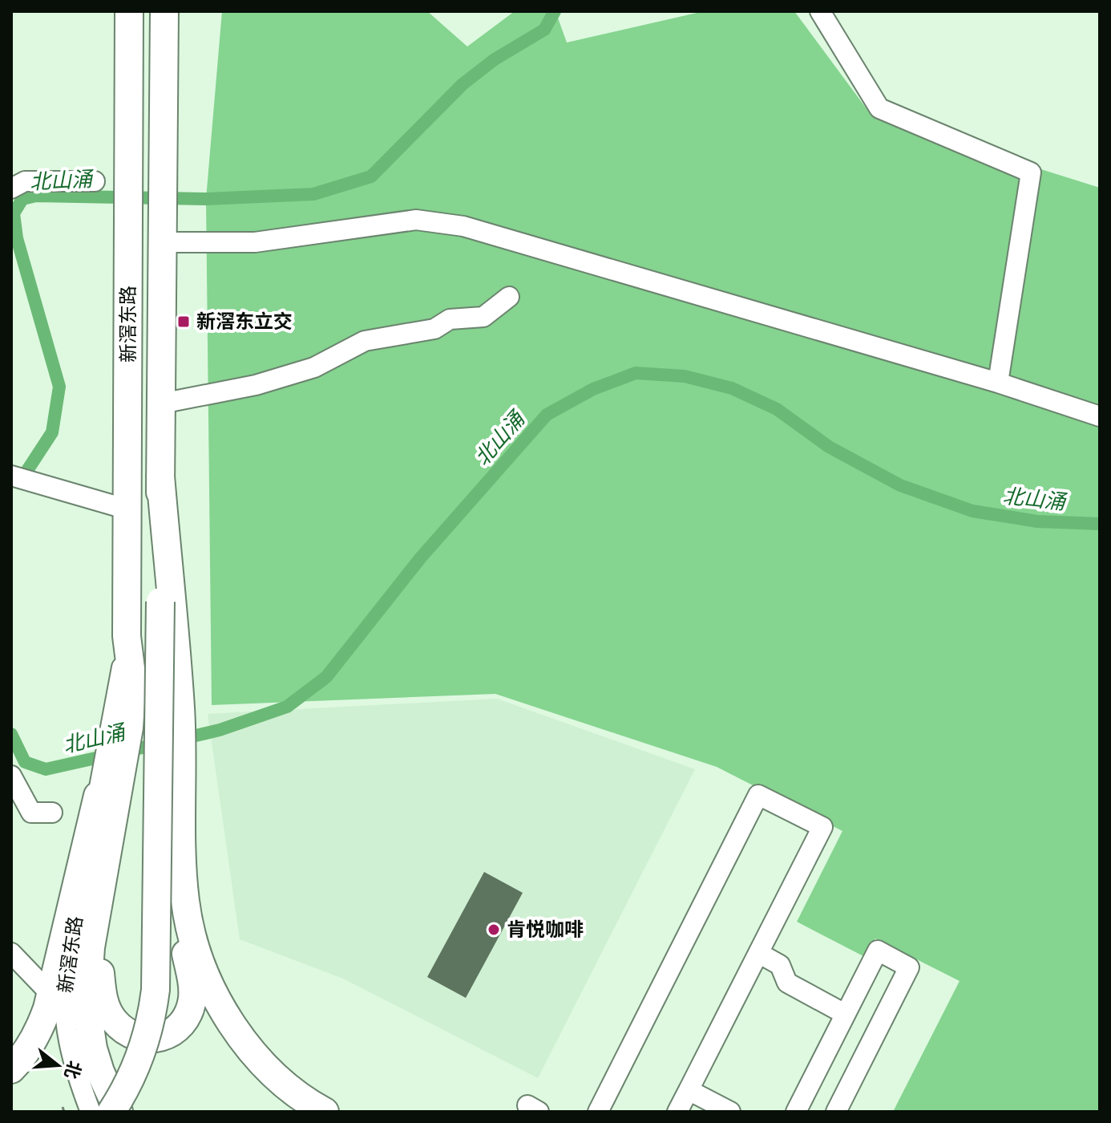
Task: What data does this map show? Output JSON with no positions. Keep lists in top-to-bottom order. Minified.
{"streets":{"highway":["新滘东路"]},"water":["北山涌"],"places":{"transit":["新滘东立交"],"other":["肯悦咖啡"]},"north":"right"}
